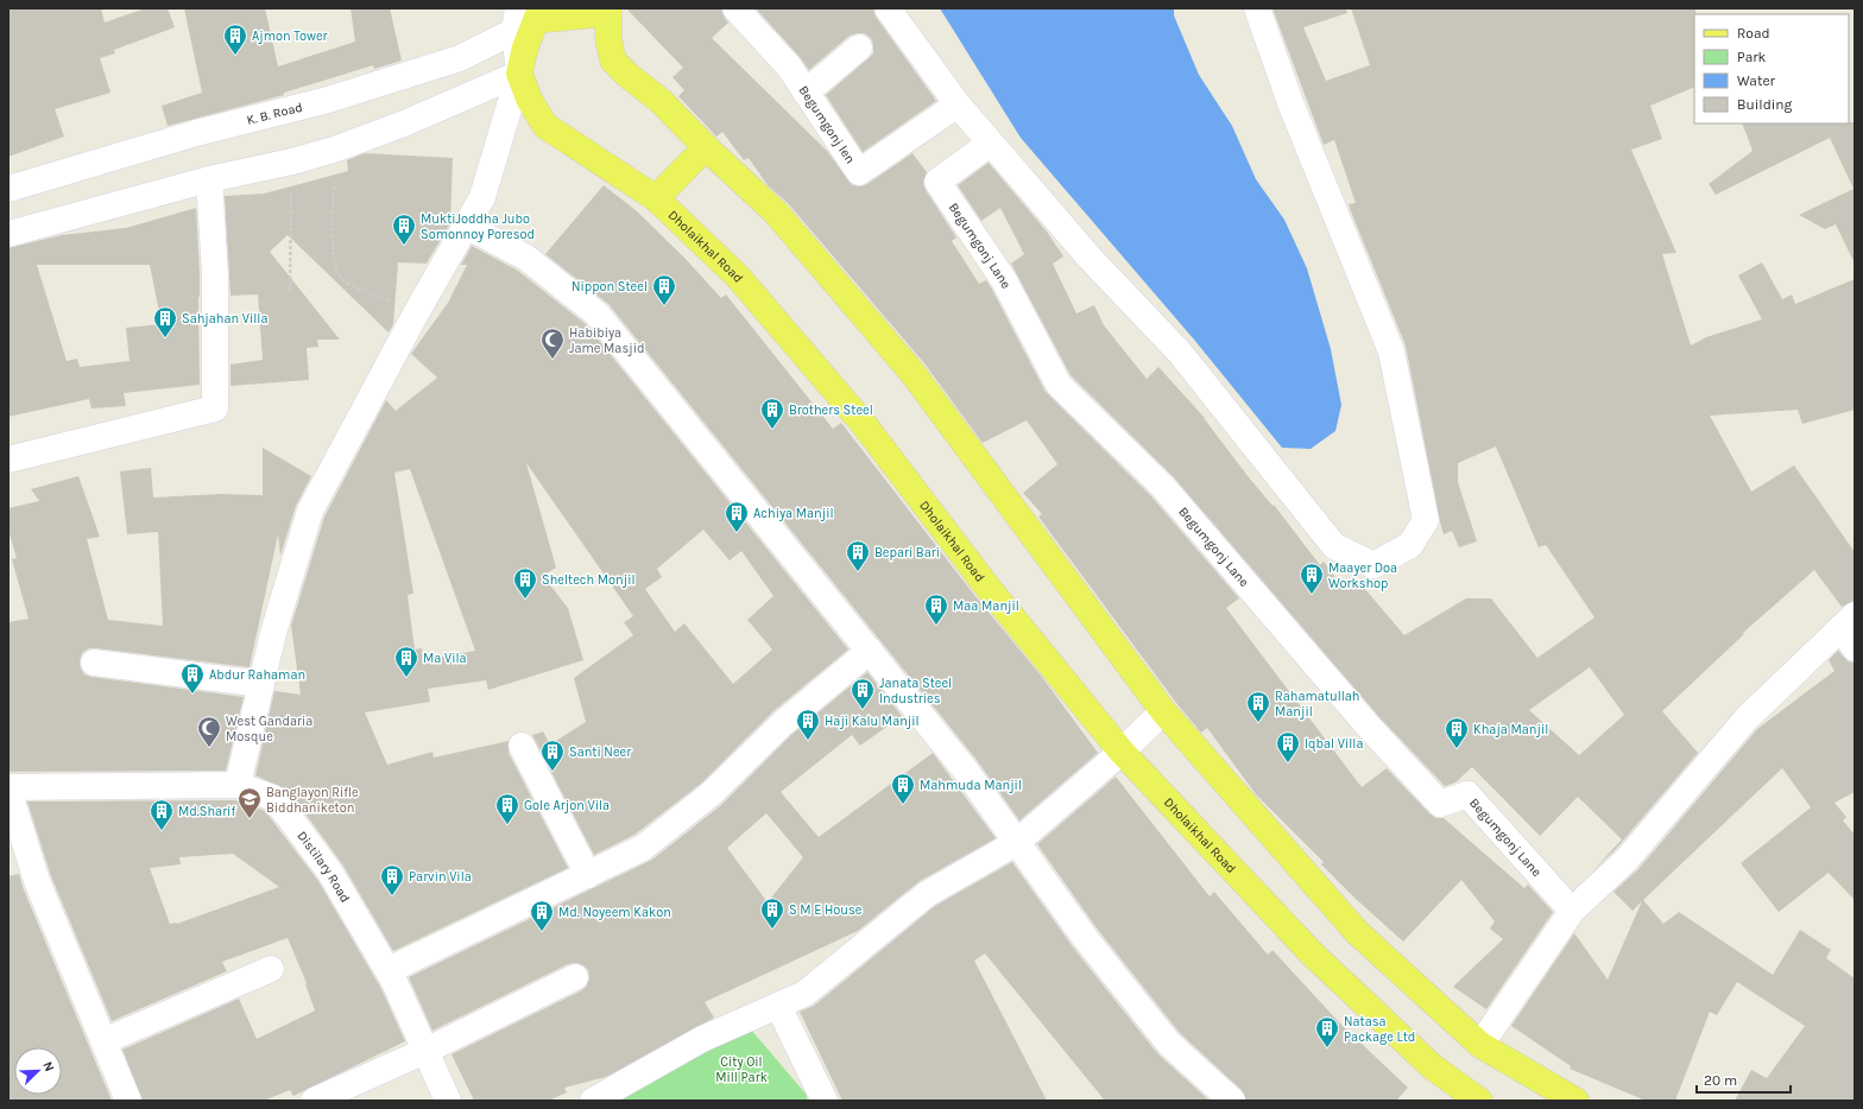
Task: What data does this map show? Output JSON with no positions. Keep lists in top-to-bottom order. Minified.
{"streets":{"main road":["Dholaikhal Road"],"street":["K. B. Road","Begumgonj len","Begumgonj Lane","Distilary Road"]},"parks":["City Oil Mill Park"],"places":{"building":["Ajmon Tower","MuktiJoddha Jubo Somonnoy Poresod","Nippon Steel","Sahjahan Villa","Brothers Steel","Achiya Manjil","Bepari Bari","Maayer Doa Workshop","Sheltech Monjil","Maa Manjil","Ma Vila","Abdur Rahaman","Janata Steel Industries","Rahamatullah Manjil","Haji Kalu Manjil","Khaja Manjil","Iqbal Villa","Santi Neer","Mahmuda Manjil","Gole Arjon Vila","Md.Sharif","Parvin Vila","S M E House","Md. Noyeem Kakon","Natasa Package Ltd"],"mosque":["Habibiya Jame Masjid","West Gandaria Mosque"],"school or university":["Banglayon Rifle Biddhaniketon"]},"legend":["Road","Park","Water","Building"],"scale_bar":"20 m","north":"top right"}
